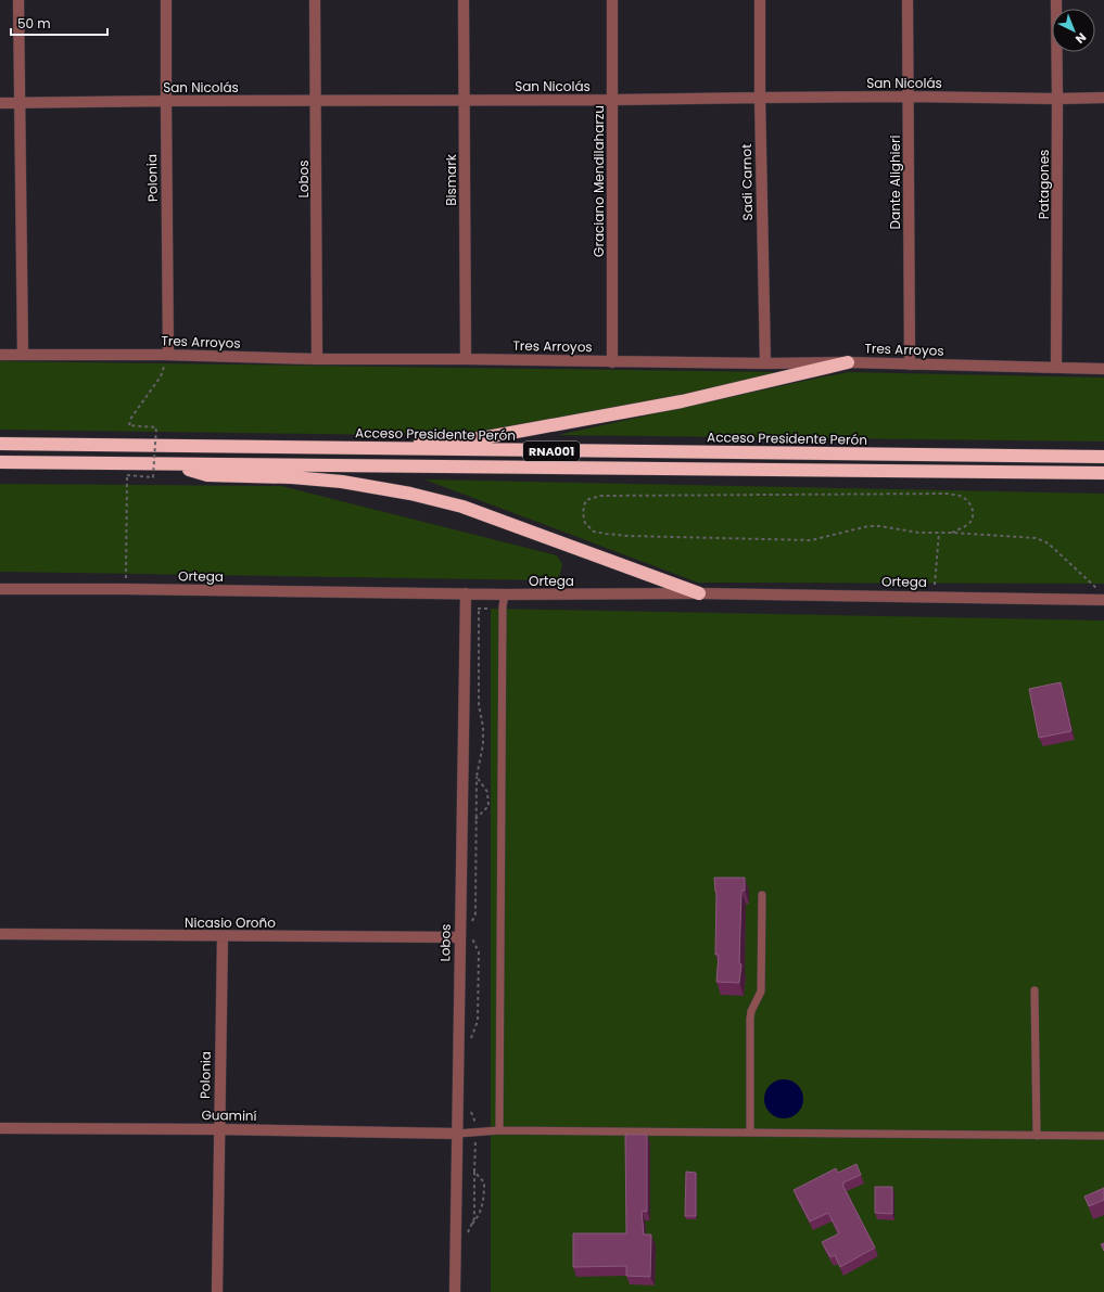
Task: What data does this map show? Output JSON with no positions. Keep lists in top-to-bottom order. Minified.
{"streets":{"highway":["Acceso Presidente Perón","RNA001"],"street":["San Nicolás","Polonia","Lobos","Bismark","Graciano Mendilaharzu","Sadi Carnot","Dante Alighieri","Patagones","Tres Arroyos","Ortega","Nicasio Oroño","Guaminí"]},"crossings":[["San Nicolás","Polonia"],["San Nicolás","Lobos"],["San Nicolás","Bismark"],["San Nicolás","Graciano Mendilaharzu"],["San Nicolás","Sadi Carnot"],["San Nicolás","Dante Alighieri"],["San Nicolás","Patagones"],["Polonia","Tres Arroyos"],["Polonia","Nicasio Oroño"],["Polonia","Guaminí"],["Lobos","Tres Arroyos"],["Lobos","Ortega"],["Lobos","Nicasio Oroño"],["Lobos","Guaminí"],["Bismark","Tres Arroyos"],["Graciano Mendilaharzu","Tres Arroyos"],["Sadi Carnot","Tres Arroyos"],["Dante Alighieri","Tres Arroyos"],["Patagones","Tres Arroyos"]],"scale_bar":"50 m","north":"bottom right"}
